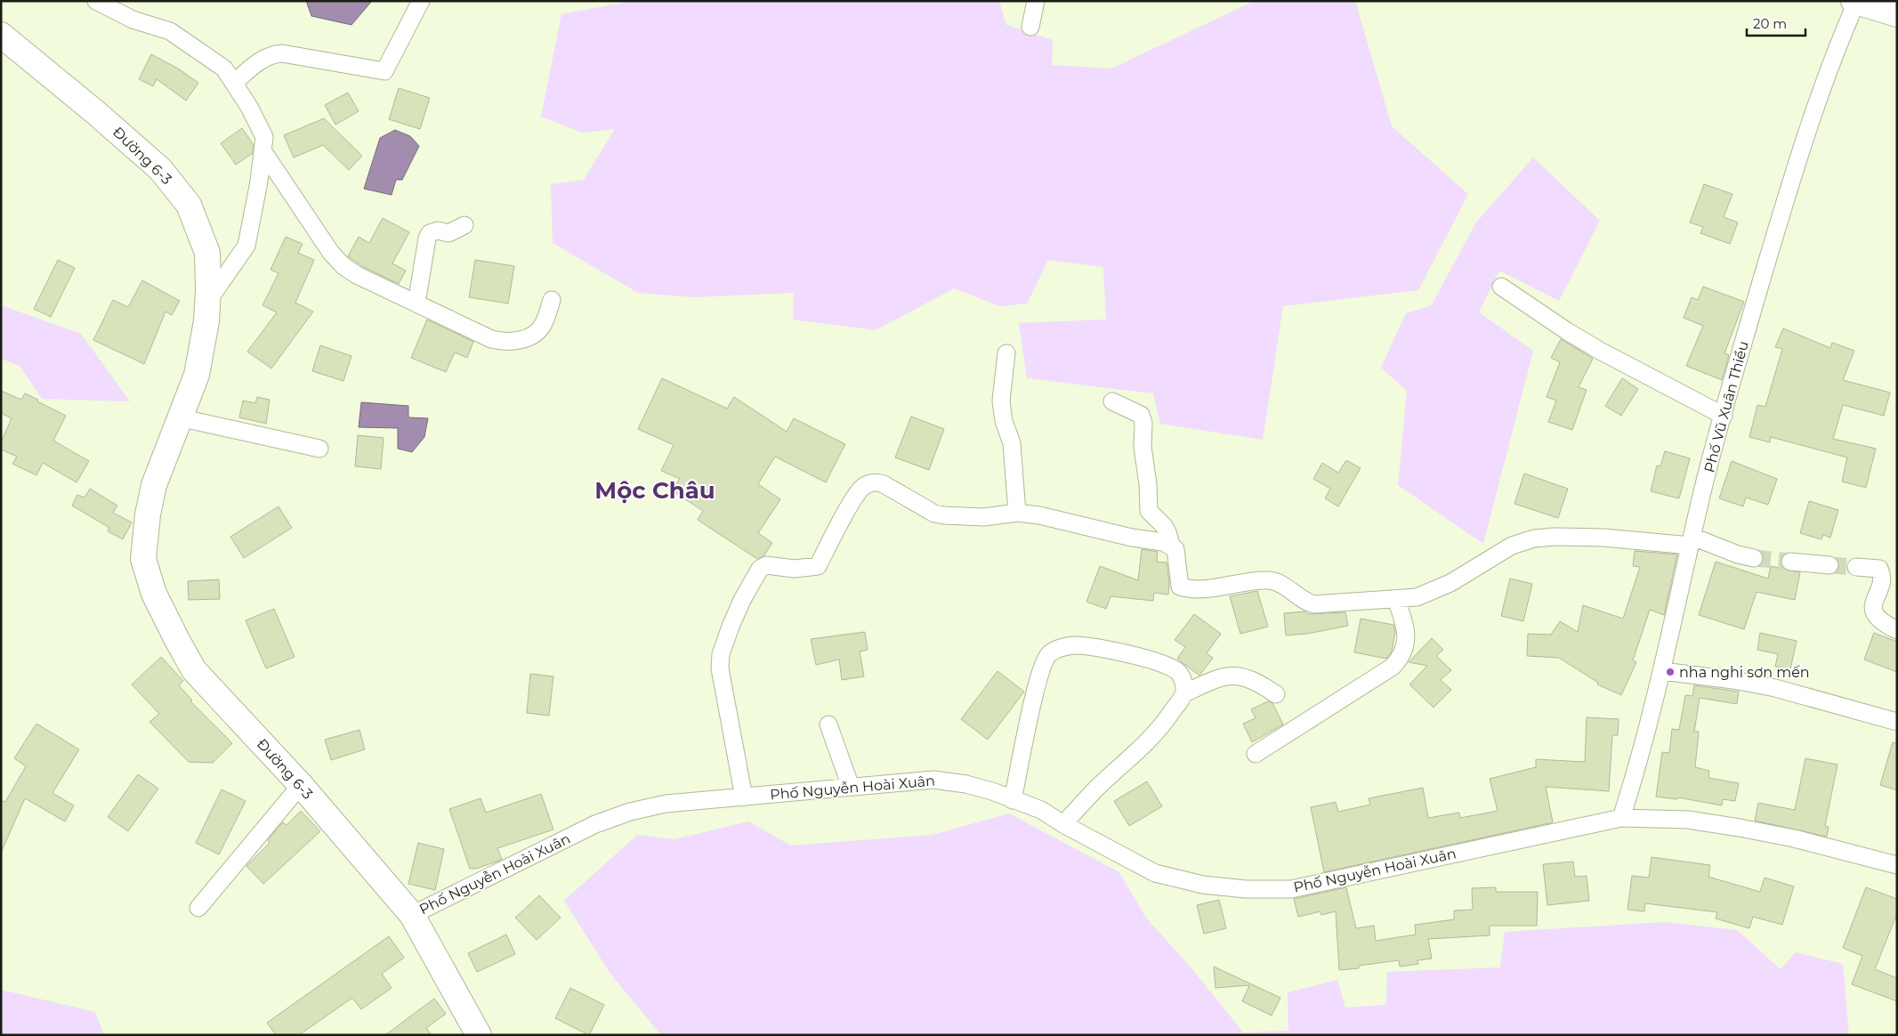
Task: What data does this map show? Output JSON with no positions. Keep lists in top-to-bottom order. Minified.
{"streets":{"main road":["Đường 6-3"],"street":["Phố Vũ Xuân Thiều","Phố Nguyễn Hoài Xuân"]},"crossings":[["Đường 6-3","Phố Nguyễn Hoài Xuân"],["Phố Vũ Xuân Thiều","Phố Nguyễn Hoài Xuân"]],"districts":["Mộc Châu"],"places":["nha nghi sơn mến"],"scale_bar":"20 m"}
